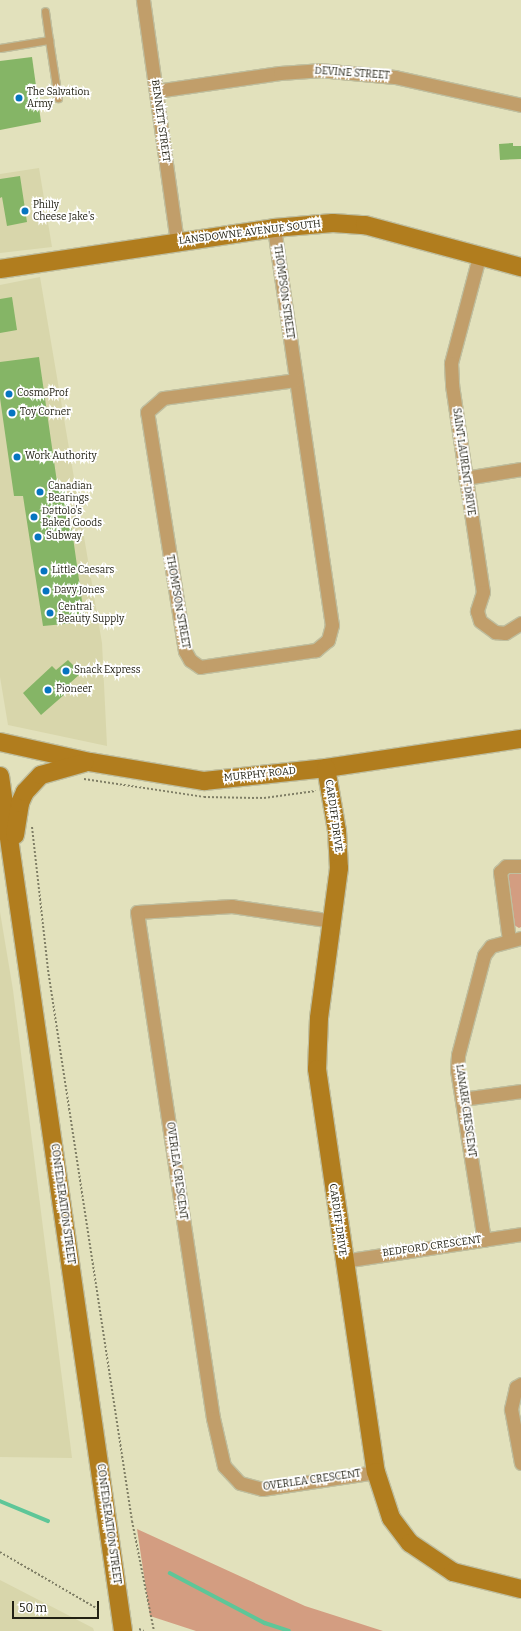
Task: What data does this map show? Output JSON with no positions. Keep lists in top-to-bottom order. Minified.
{"streets":{"street":["DEVINE STREET","BENNETT STREET","LANSDOWNE AVENUE SOUTH","THOMPSON STREET","SAINT LAURENT DRIVE","MURPHY ROAD","CARDIFF DRIVE","LANARK CRESCENT","OVERLEA CRESCENT","CONFEDERATION STREET","BEDFORD CRESCENT"]},"crossings":[["DEVINE STREET","BENNETT STREET"],["BENNETT STREET","LANSDOWNE AVENUE SOUTH"],["LANSDOWNE AVENUE SOUTH","THOMPSON STREET"],["LANSDOWNE AVENUE SOUTH","SAINT LAURENT DRIVE"],["MURPHY ROAD","CARDIFF DRIVE"],["CARDIFF DRIVE","OVERLEA CRESCENT"],["CARDIFF DRIVE","BEDFORD CRESCENT"],["LANARK CRESCENT","BEDFORD CRESCENT"]],"places":["The Salvation Army","Philly Cheese Jake's","CosmoProf","Toy Corner","Work Authority","Canadian Bearings","Dattolo's Baked Goods","Subway","Little Caesars","Davy Jones","Central Beauty Supply","Snack Express","Pioneer"],"scale_bar":"50 m"}
